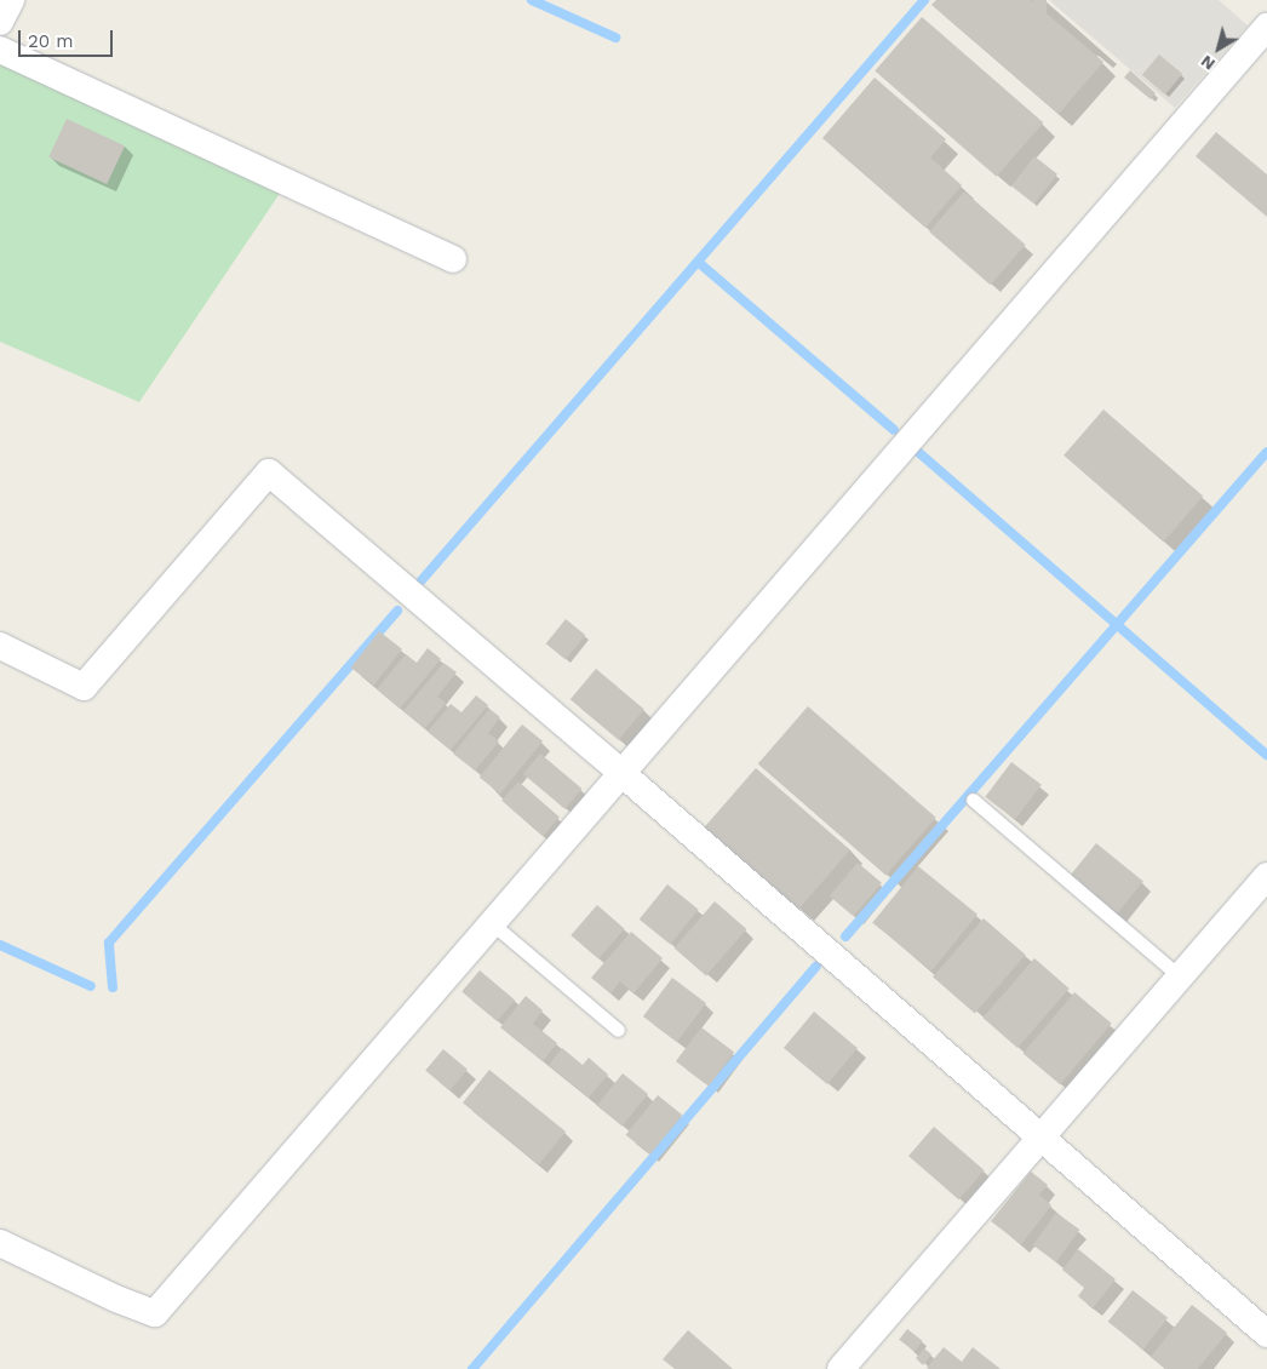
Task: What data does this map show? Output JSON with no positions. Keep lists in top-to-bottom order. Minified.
{"scale_bar":"20 m","north":"bottom left"}
